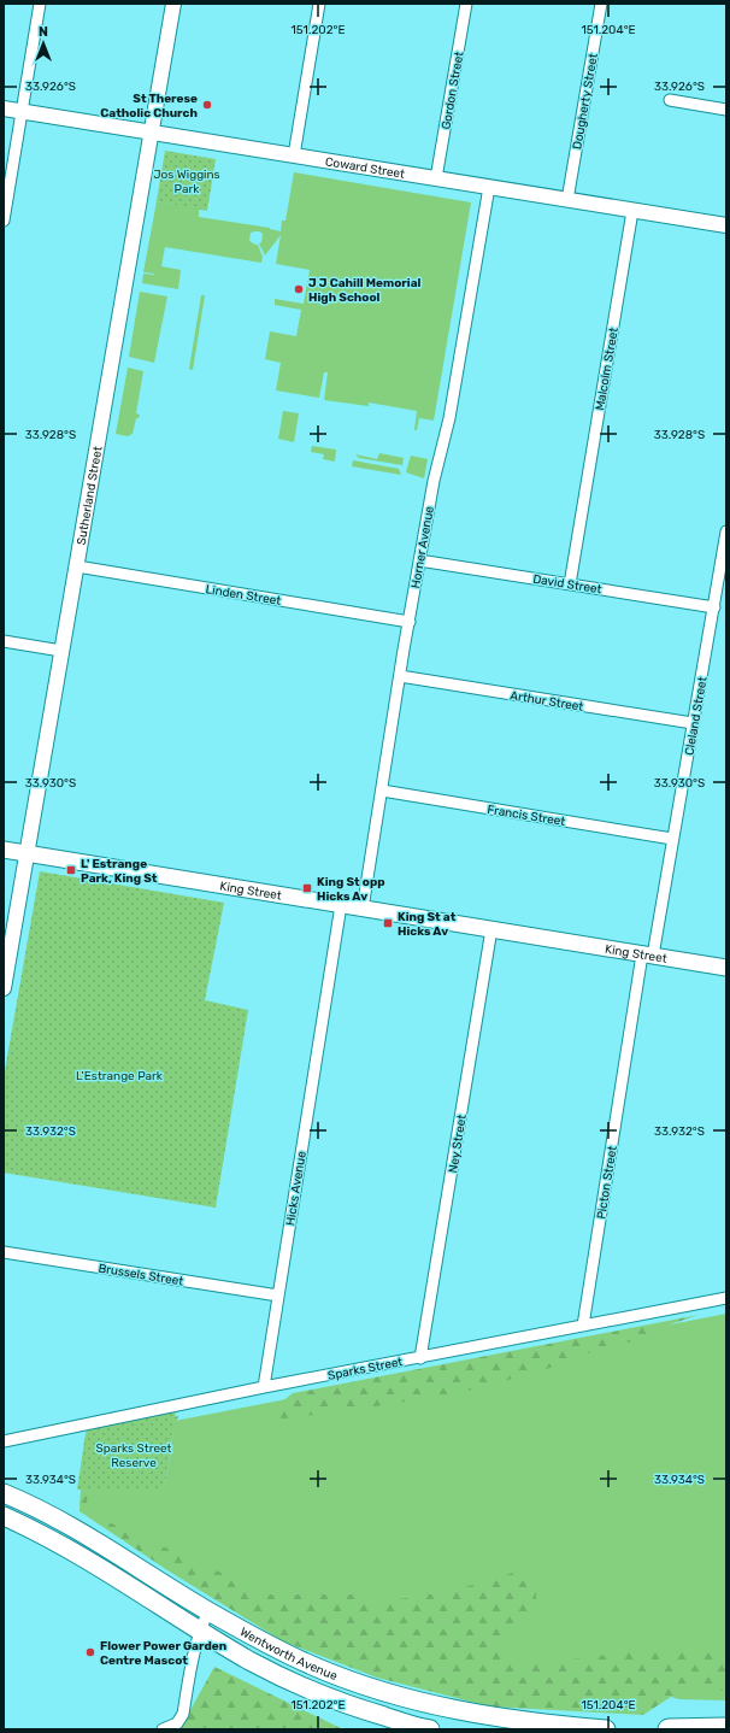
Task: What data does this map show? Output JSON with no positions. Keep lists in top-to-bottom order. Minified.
{"streets":{"main road":["King Street","Wentworth Avenue"],"street":["Gordon Street","Dougherty Street","Coward Street","Malcolm Street","Sutherland Street","Horner Avenue","David Street","Linden Street","Arthur Street","Cleland Street","Francis Street","Ney Street","Picton Street","Hicks Avenue","Brussels Street","Sparks Street"]},"crossings":[["Gordon Street","Coward Street"],["Dougherty Street","Coward Street"],["Coward Street","Malcolm Street"],["Coward Street","Sutherland Street"],["Coward Street","Horner Avenue"],["Malcolm Street","David Street"],["Sutherland Street","Linden Street"],["Sutherland Street","King Street"],["Horner Avenue","David Street"],["Horner Avenue","Linden Street"],["Horner Avenue","Arthur Street"],["Horner Avenue","Francis Street"],["Horner Avenue","King Street"],["David Street","Cleland Street"],["Arthur Street","Cleland Street"],["Cleland Street","Francis Street"],["Cleland Street","King Street"],["Cleland Street","Picton Street"],["King Street","Ney Street"],["King Street","Picton Street"],["King Street","Hicks Avenue"],["Ney Street","Sparks Street"],["Picton Street","Sparks Street"],["Hicks Avenue","Brussels Street"],["Hicks Avenue","Sparks Street"]],"parks":["Jos Wiggins Park","L'Estrange Park","Sparks Street Reserve"],"places":{"other":["St Therese Catholic Church","J J Cahill Memorial High School","Flower Power Garden Centre Mascot"],"transit":["L' Estrange Park, King St","King St opp Hicks Av","King St at Hicks Av"]},"north":"top","coordinates":["151.202°E","151.204°E","33.926°S","33.928°S","33.930°S","33.932°S","33.934°S"]}
